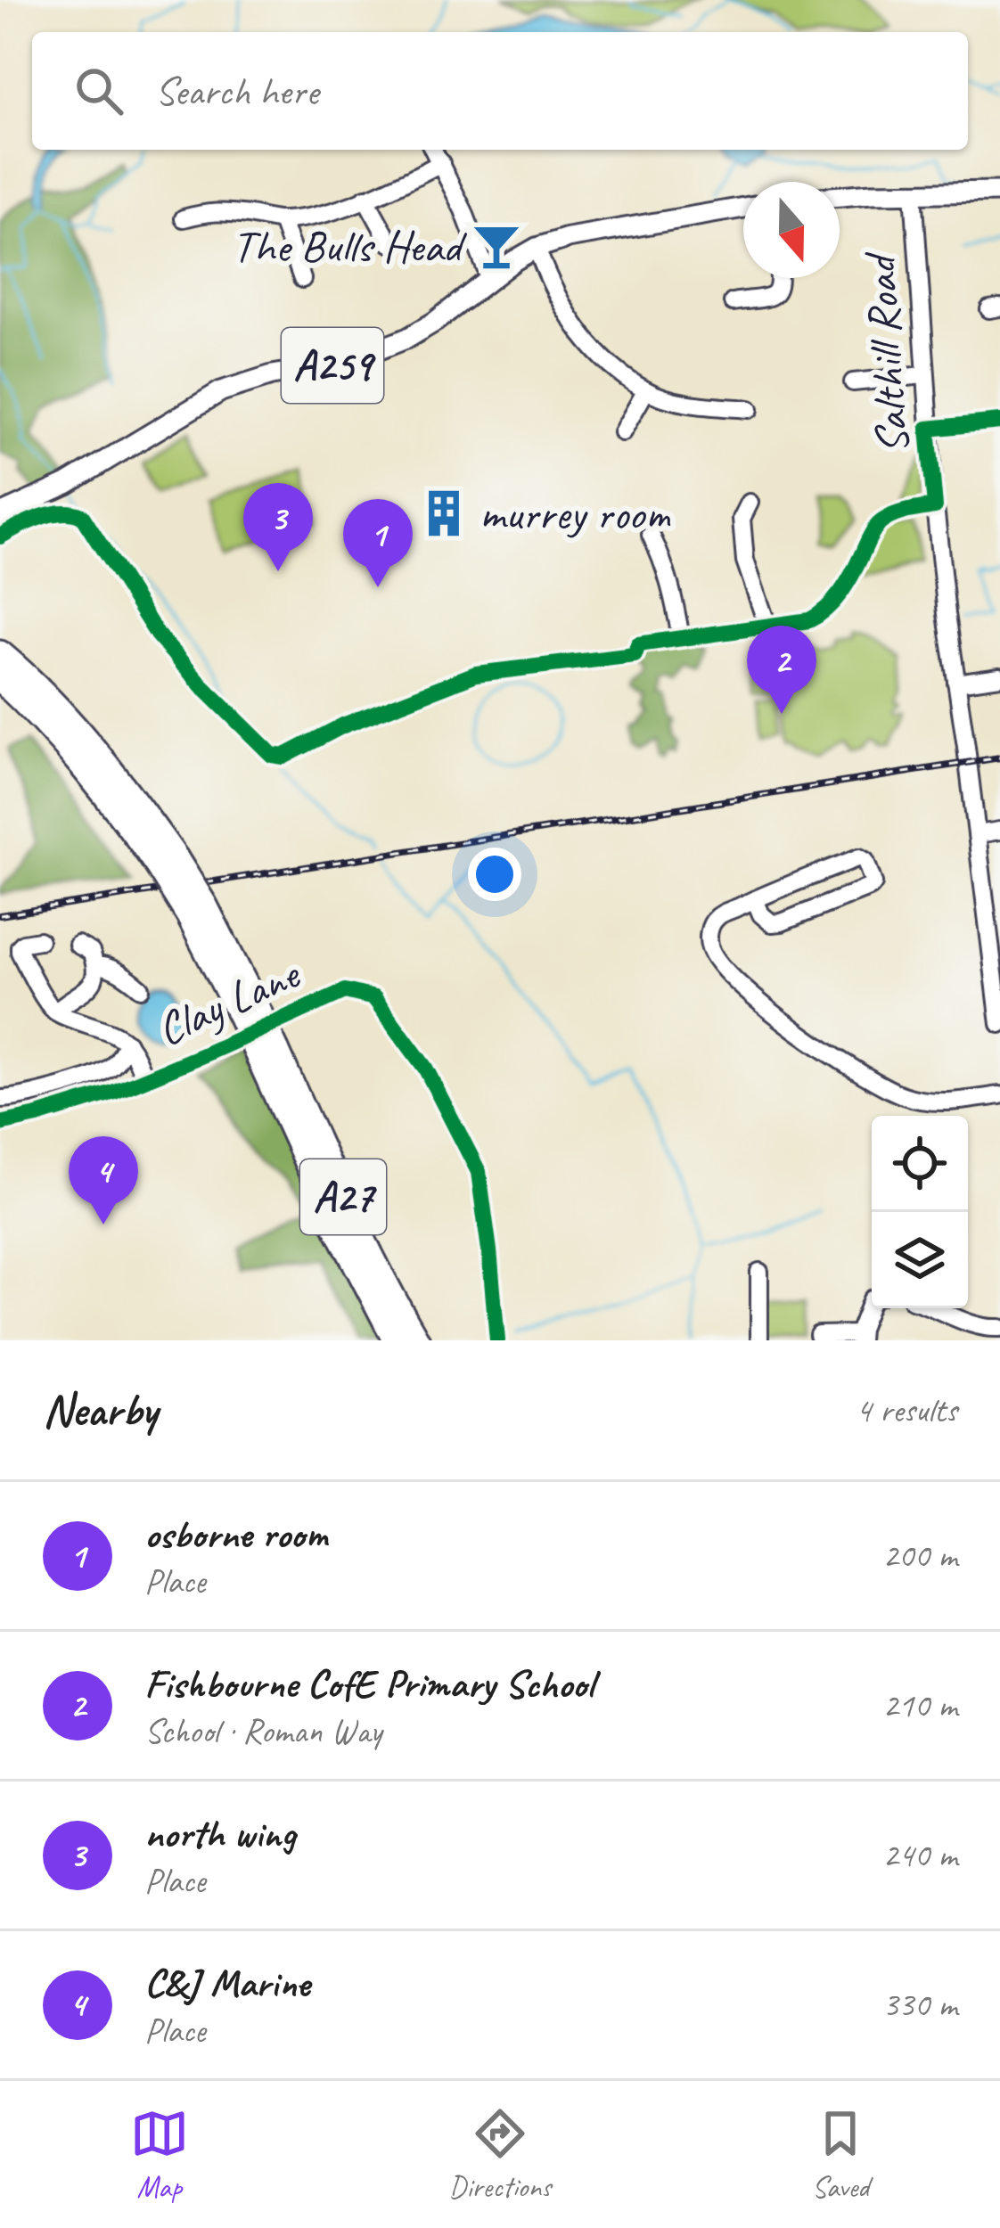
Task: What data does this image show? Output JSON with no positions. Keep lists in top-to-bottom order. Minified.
{"streets":{"highway":["A27"],"main road":["A259"],"street":["Salthill Road","Clay Lane"]},"places":{"bar":["The Bulls Head"],"building":["murrey room"]},"north":"bottom","page":{"search":"Search here","pins":["3","1","2","4"],"heading":["Nearby","4 results"],"list":[{"mark":"1","name":"osborne room","note":"Place","value":"200 m"},{"mark":"2","name":"Fishbourne CofE Primary School","note":"School · Roman Way","value":"210 m"},{"mark":"3","name":"north wing","note":"Place","value":"240 m"},{"mark":"4","name":"C&J Marine","note":"Place","value":"330 m"}],"nav":["Map","Directions","Saved"]}}
